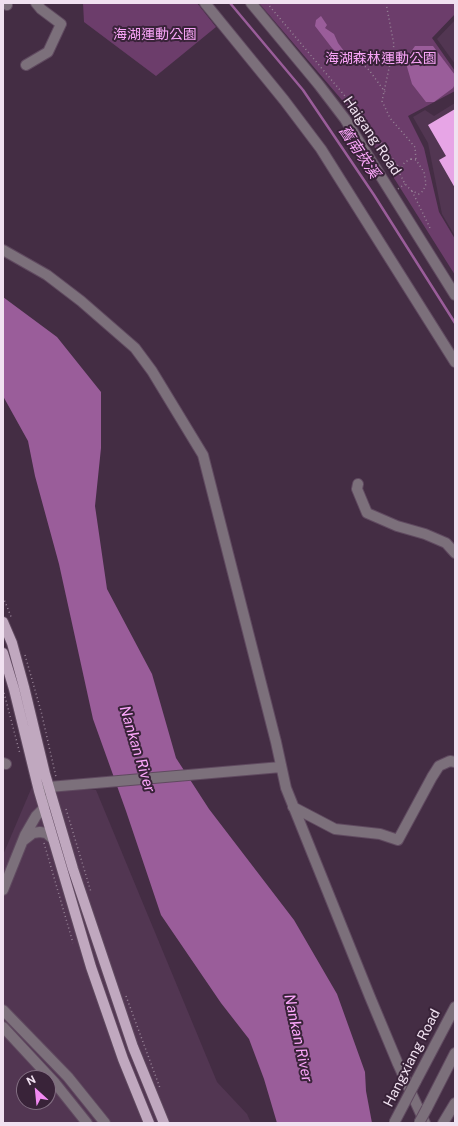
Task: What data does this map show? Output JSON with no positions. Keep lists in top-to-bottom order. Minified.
{"streets":{"street":["Haigang Road","Hangxiang Road"]},"water":["舊南崁溪","Nankan River"],"parks":["海湖運動公園","海湖森林運動公園"],"north":"top left"}
